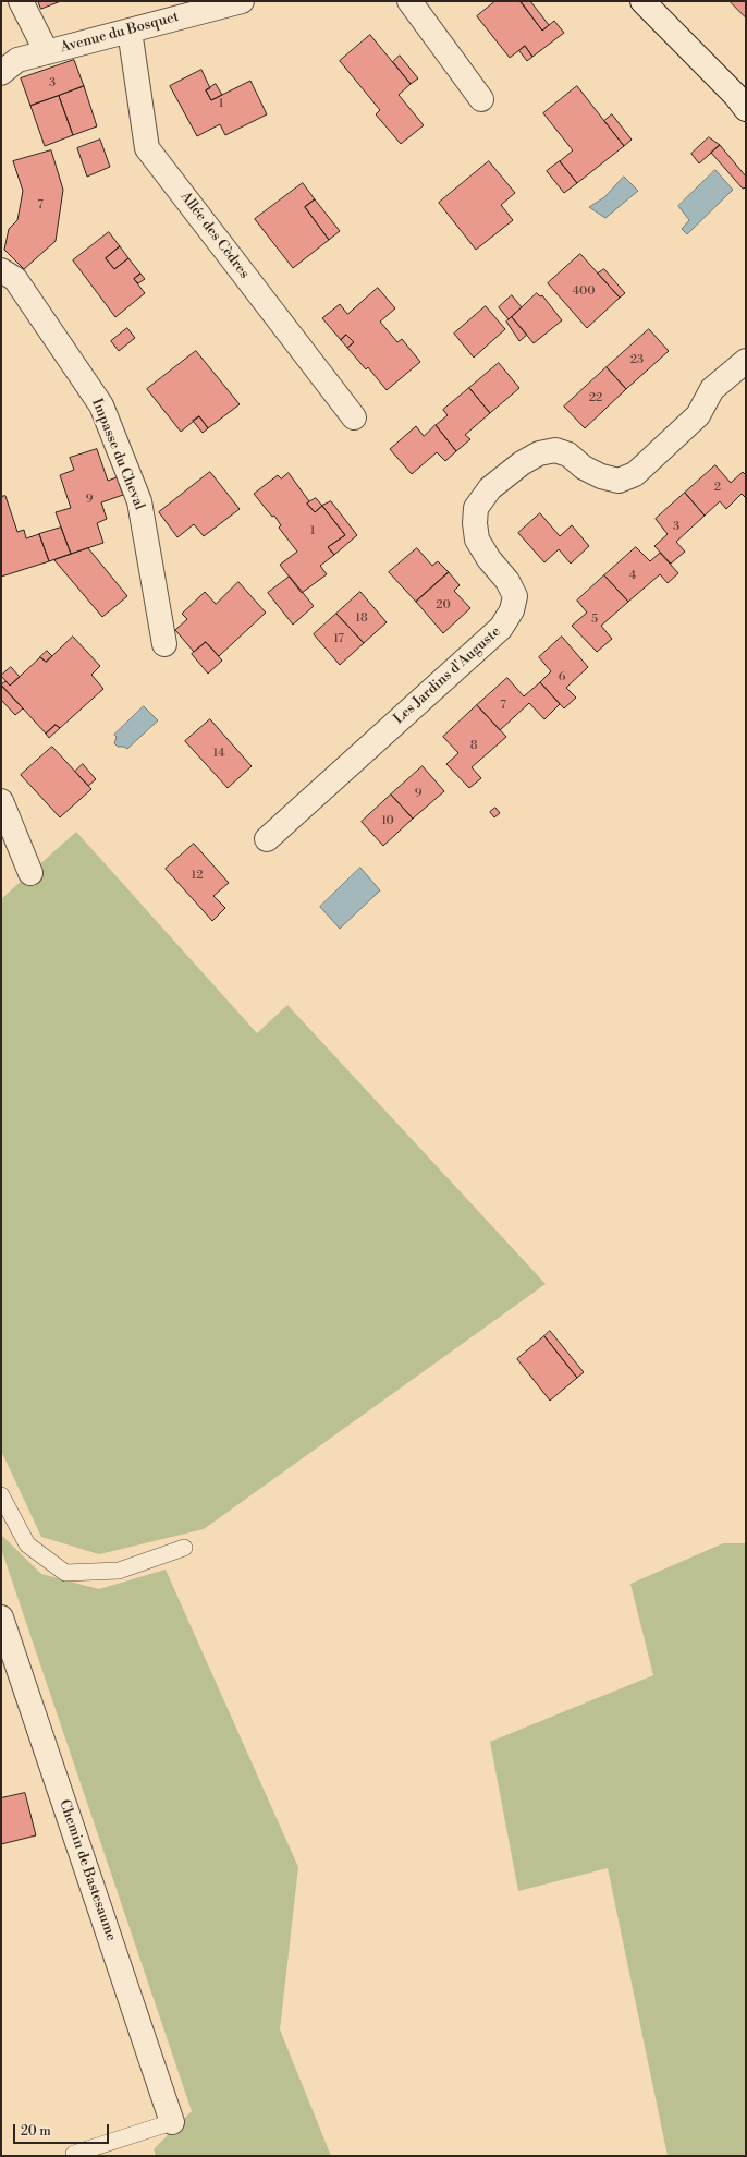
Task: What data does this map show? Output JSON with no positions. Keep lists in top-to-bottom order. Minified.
{"streets":{"street":["Avenue du Bosquet","Allée des Cèdres","Impasse du Cheval","Les Jardins d'Auguste","Chemin de Bastesaume"]},"crossings":[["Avenue du Bosquet","Allée des Cèdres"]],"house_numbers":["3","1","7","400","23","22","2","9","3","1","4","20","18","5","17","6","7","8","14","9","10","12"],"scale_bar":"20 m"}
